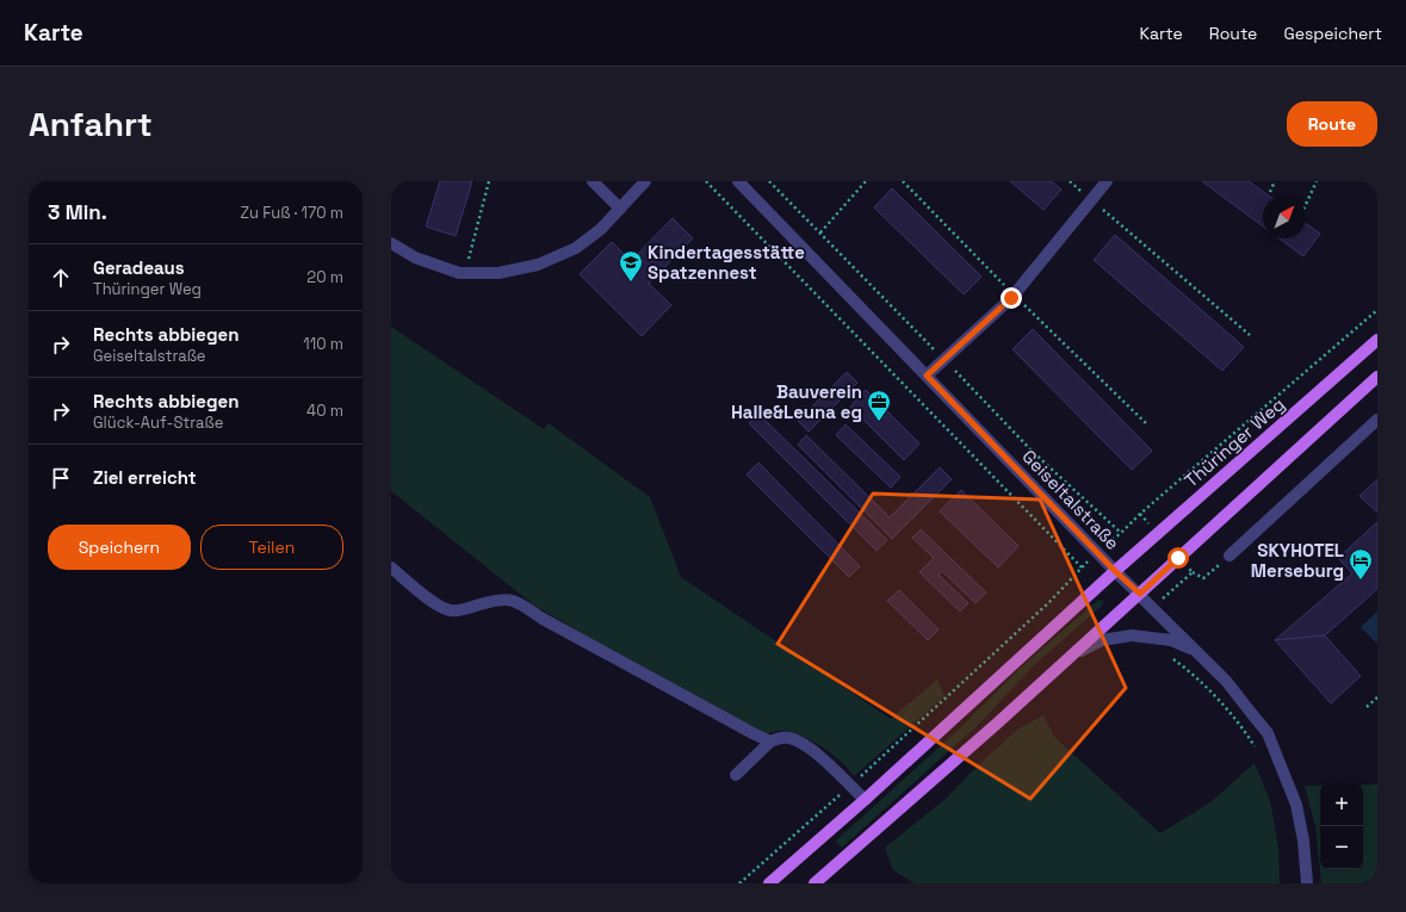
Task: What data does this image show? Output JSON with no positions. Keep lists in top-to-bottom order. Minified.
{"streets":{"main road":["Thüringer Weg"],"street":["Geiseltalstraße"]},"crossings":[["Thüringer Weg","Geiseltalstraße"]],"places":{"school or university":["Kindertagesstätte Spatzennest"],"office":["Bauverein Halle&Leuna eg"],"hotel":["SKYHOTEL Merseburg"]},"north":"top right","page":{"header":"Karte","nav":["Karte","Route","Gespeichert"],"buttons":["Route",["Speichern","Teilen"]],"title":"Anfahrt","heading":["3 Min.","Zu Fuß · 170 m"],"list":[["Geradeaus","Thüringer Weg","20 m"],["Rechts abbiegen","Geiseltalstraße","110 m"],["Rechts abbiegen","Glück-Auf-Straße","40 m"],"Ziel erreicht"],"map_buttons":["+","−"]}}
